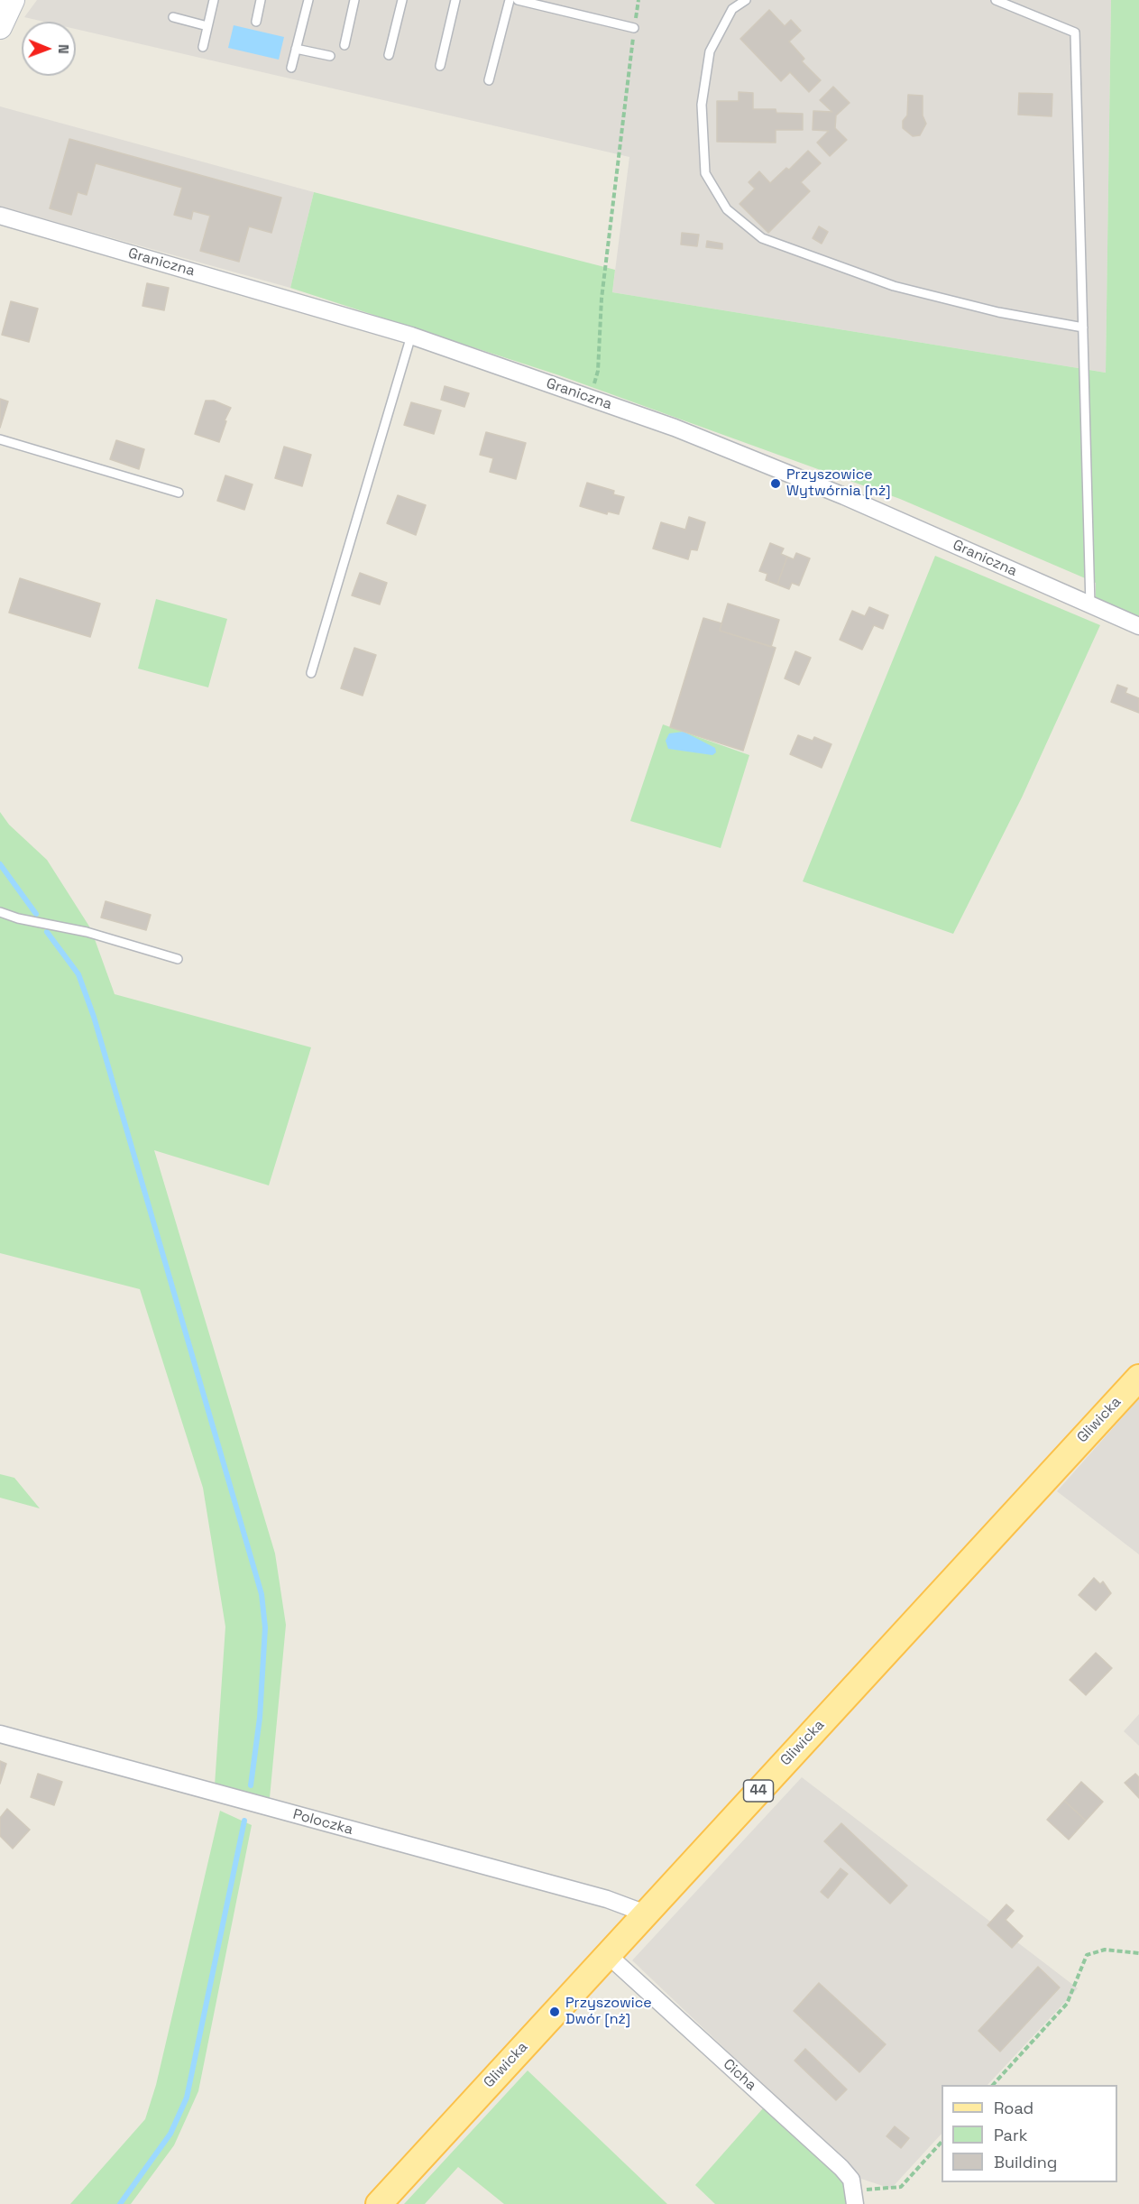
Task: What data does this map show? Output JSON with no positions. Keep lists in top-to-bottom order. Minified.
{"streets":{"main road":["Gliwicka","44"],"street":["Graniczna","Poloczka","Cicha"]},"crossings":[["Gliwicka","Poloczka"],["Gliwicka","Cicha"]],"places":["Przyszowice Wytwórnia [nż]","Przyszowice Dwór [nż]"],"legend":["Road","Park","Building"],"north":"right"}
